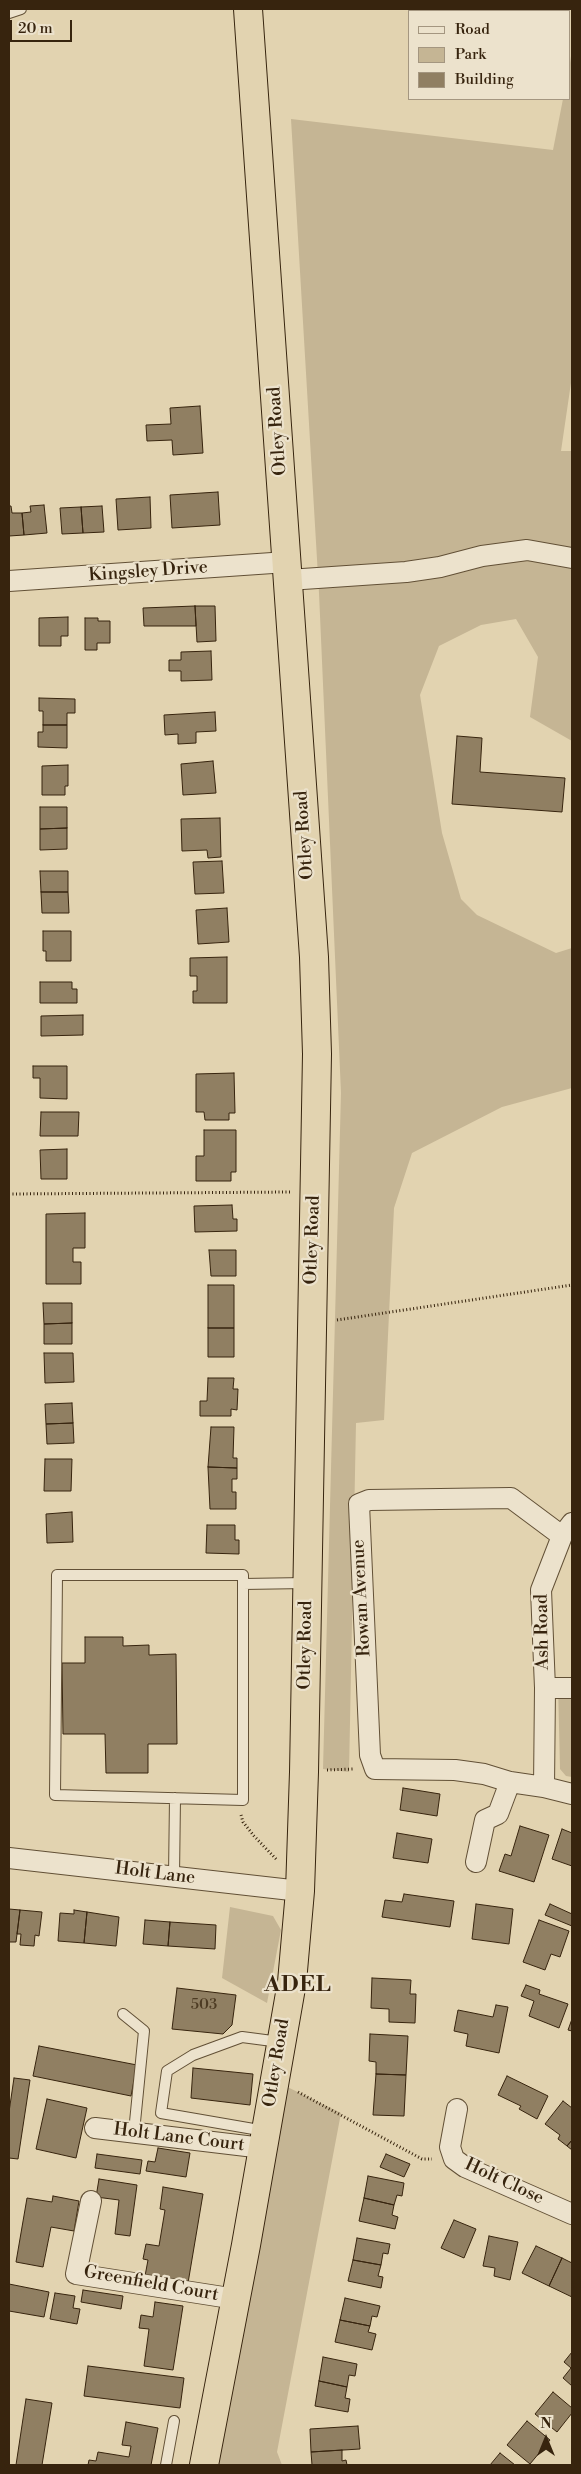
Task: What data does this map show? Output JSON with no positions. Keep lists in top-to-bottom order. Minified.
{"streets":{"highway":["Otley Road"],"street":["Kingsley Drive","Rowan Avenue","Ash Road","Holt Lane","Holt Lane Court","Holt Close","Greenfield Court"]},"crossings":[["Otley Road","Kingsley Drive"],["Otley Road","Holt Lane"],["Otley Road","Holt Lane Court"],["Otley Road","Greenfield Court"],["Rowan Avenue","Ash Road"]],"districts":["ADEL"],"house_numbers":["503"],"legend":["Road","Park","Building"],"scale_bar":"20 m","north":"top"}
